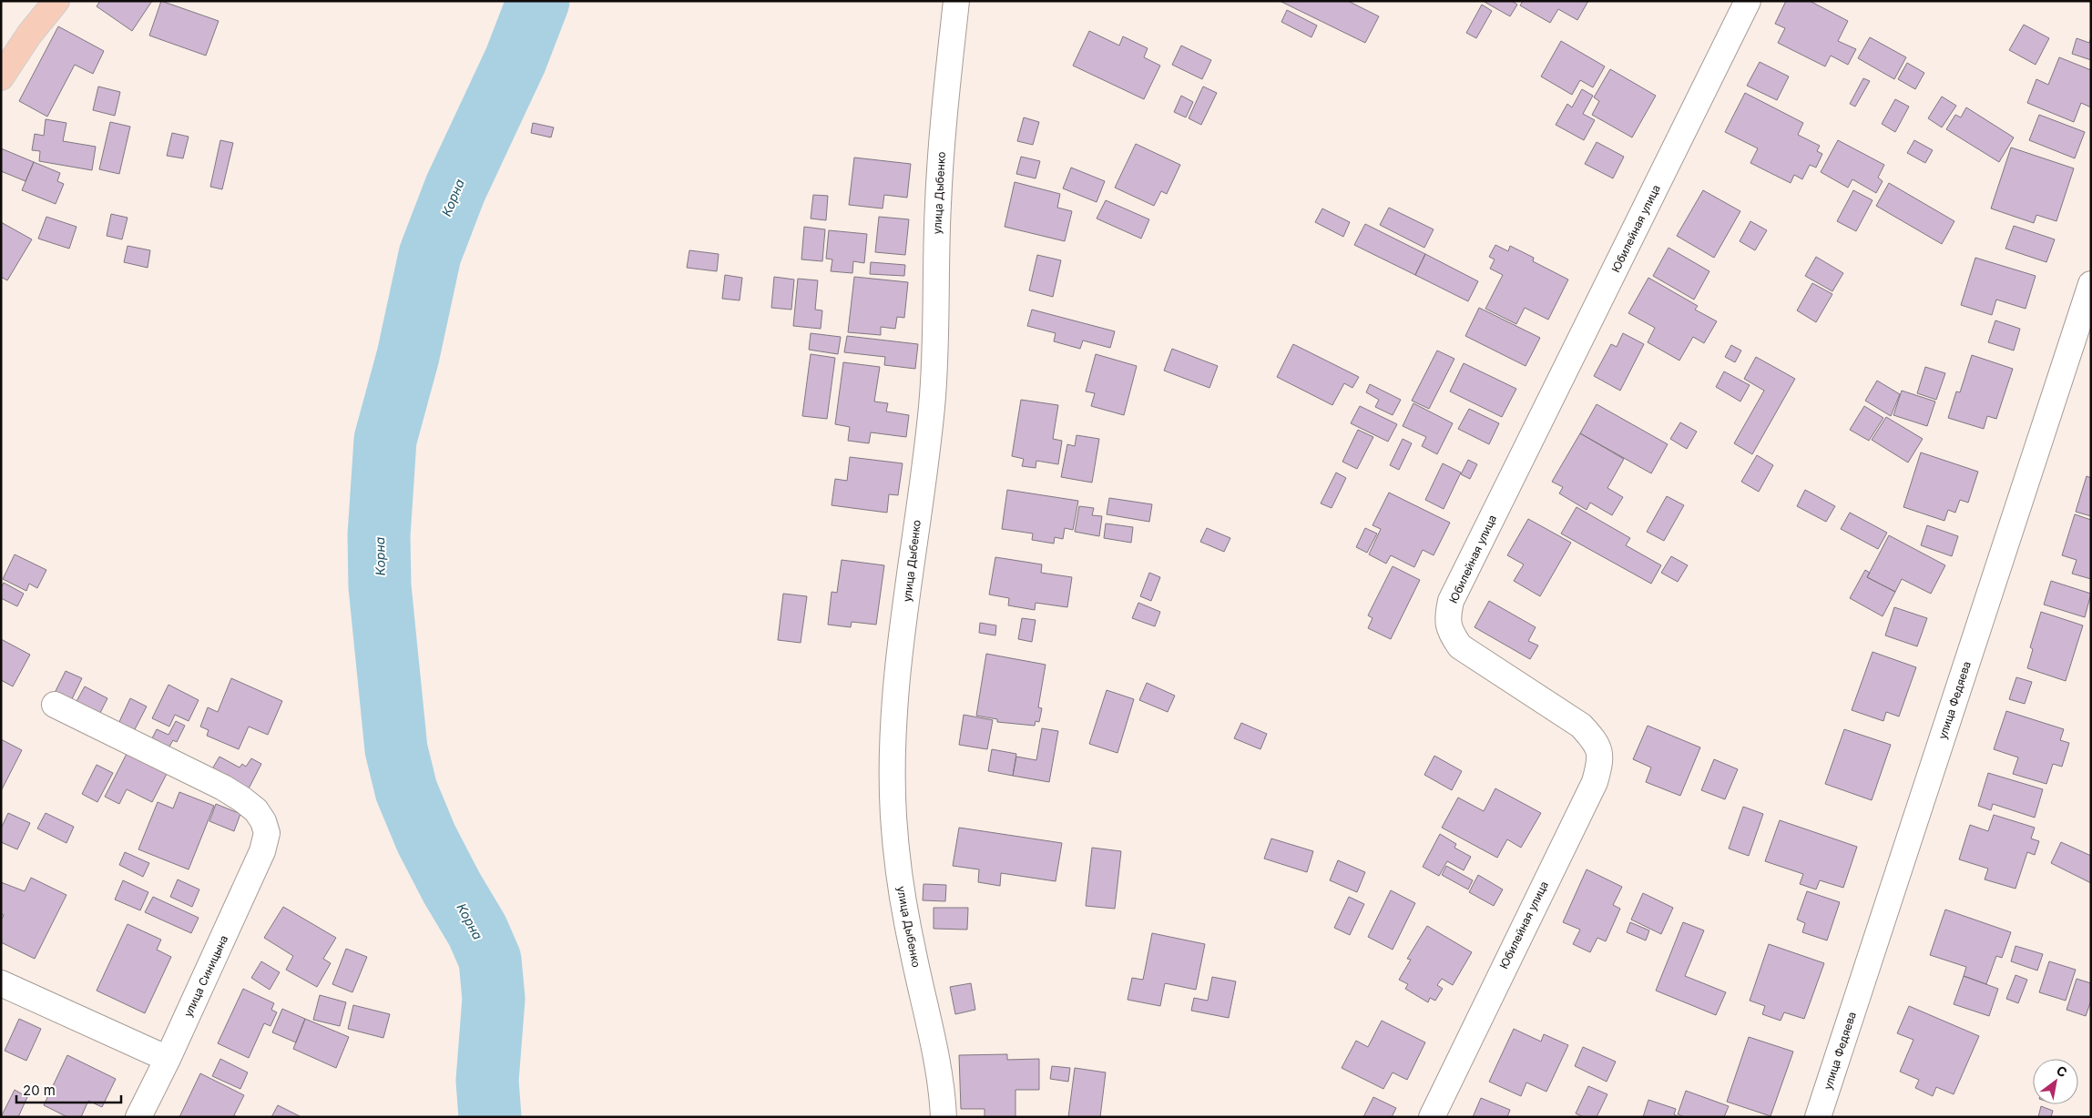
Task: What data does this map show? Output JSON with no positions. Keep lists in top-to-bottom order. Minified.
{"streets":{"street":["улица Дыбенко","Юбилейная улица","улица Федяева","улица Синицына"]},"water":["Корна"],"scale_bar":"20 m","north":"top right"}
